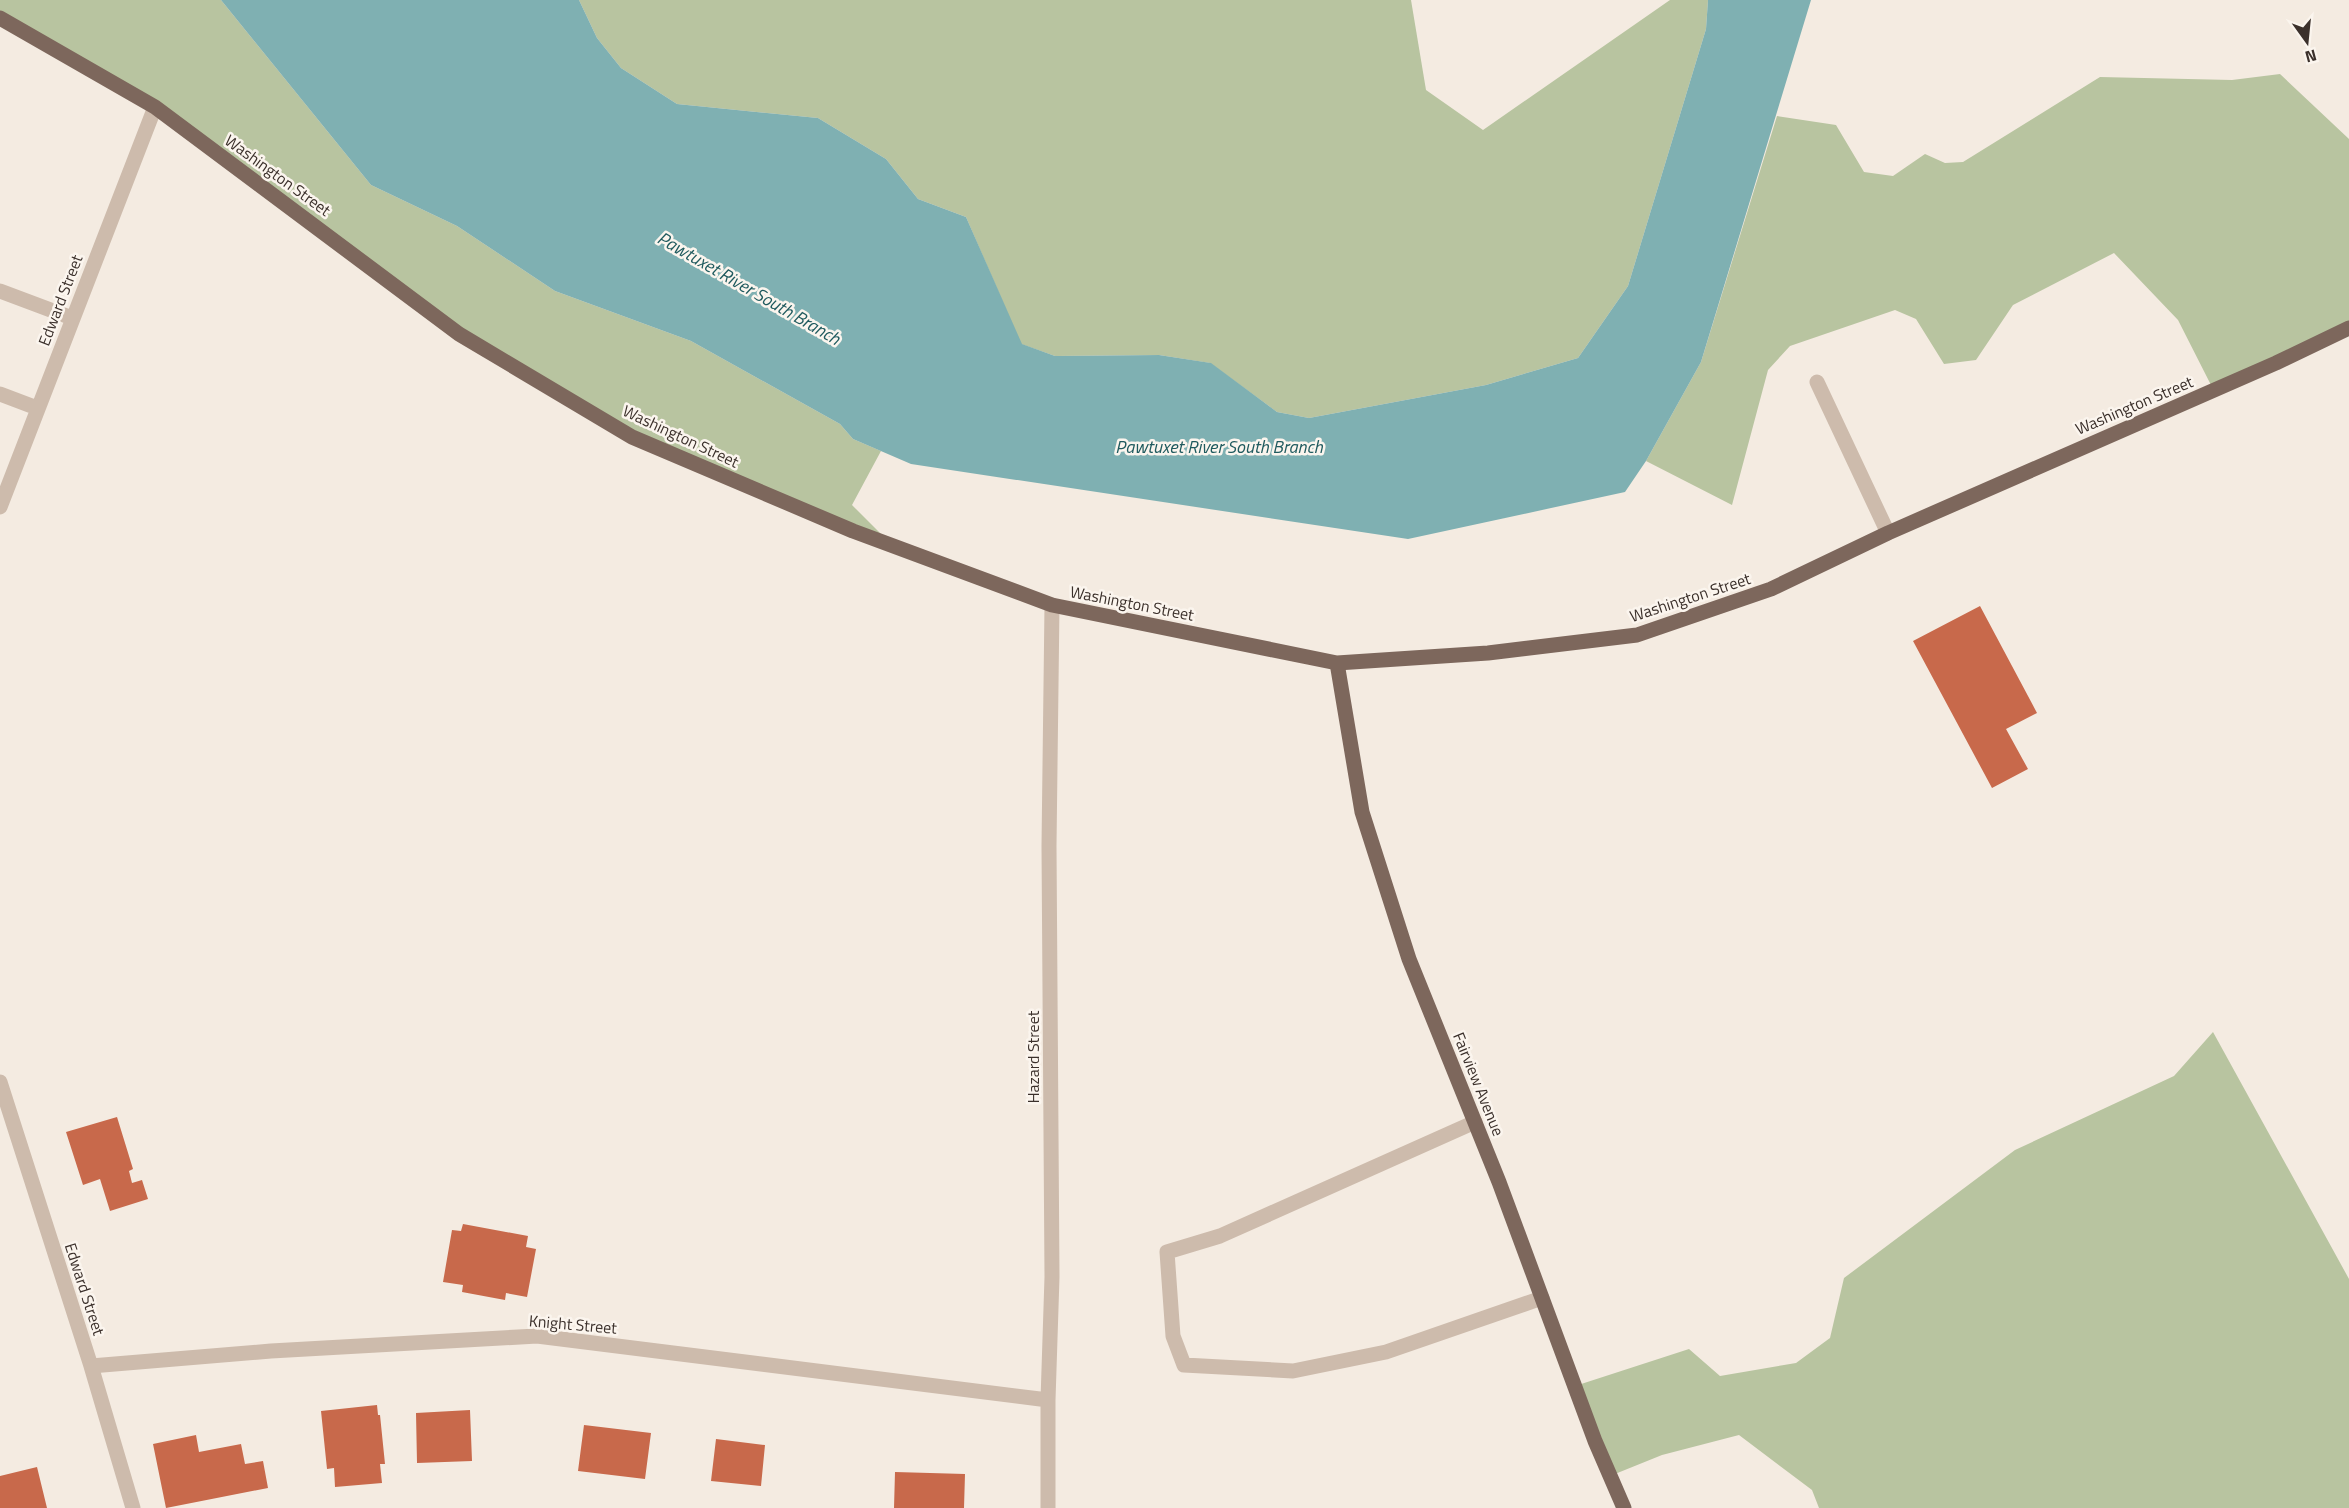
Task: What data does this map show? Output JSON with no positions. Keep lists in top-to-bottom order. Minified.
{"streets":{"main road":["Washington Street","Fairview Avenue"],"street":["Edward Street","Hazard Street","Knight Street"]},"crossings":[["Washington Street","Edward Street"],["Washington Street","Hazard Street"],["Washington Street","Fairview Avenue"],["Edward Street","Knight Street"],["Hazard Street","Knight Street"]],"water":["Pawtuxet River South Branch"],"north":"bottom"}
